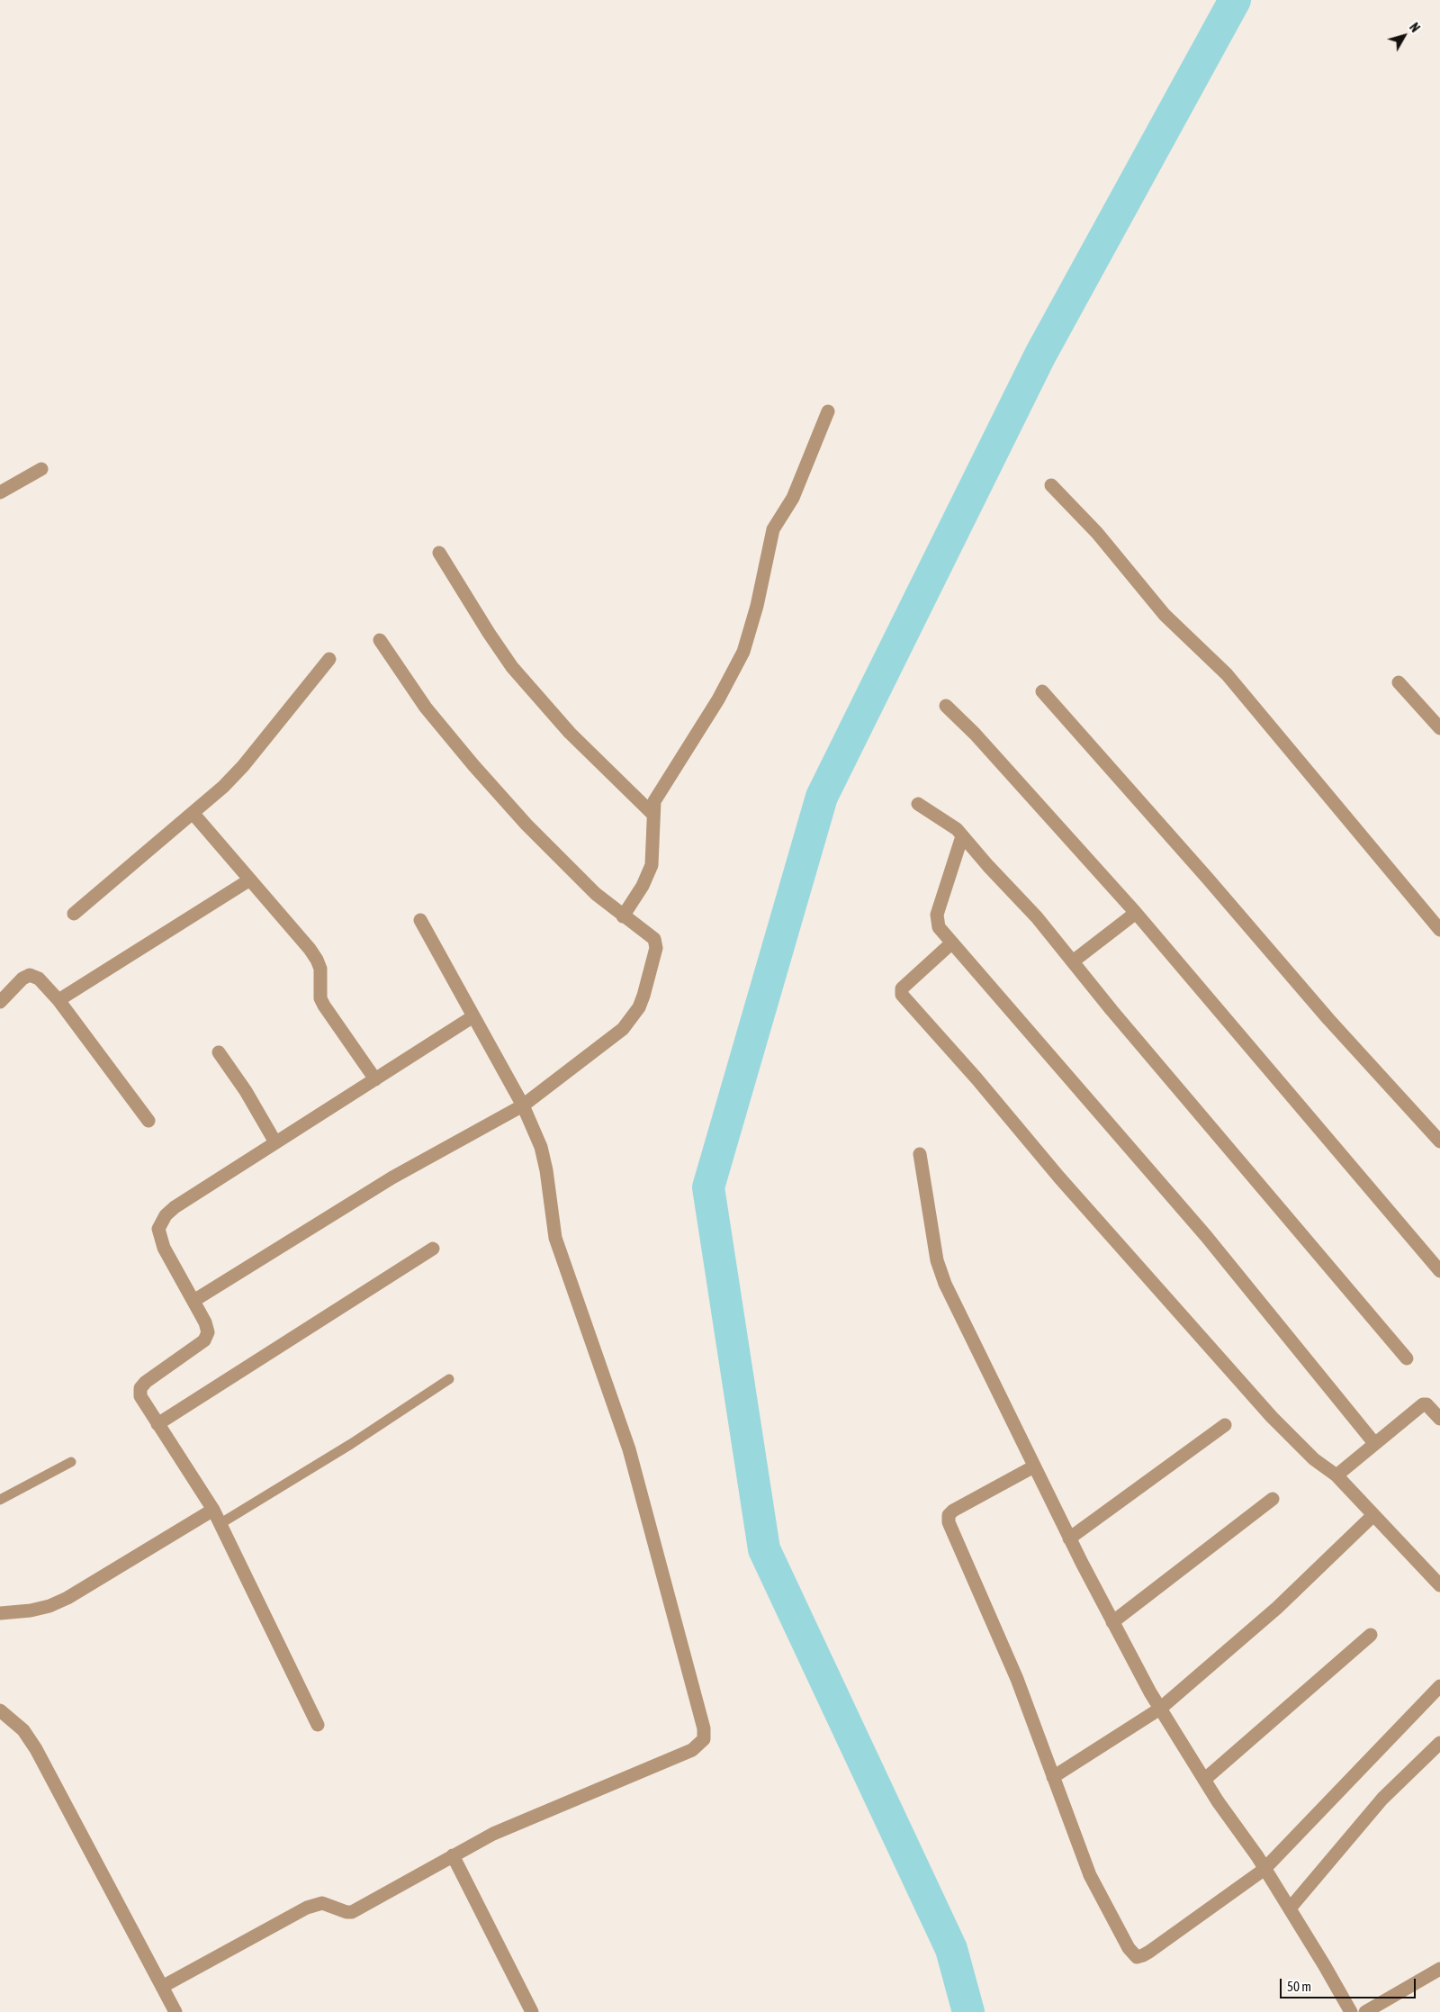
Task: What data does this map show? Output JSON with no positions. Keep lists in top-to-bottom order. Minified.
{"scale_bar":"50 m","north":"top right"}
